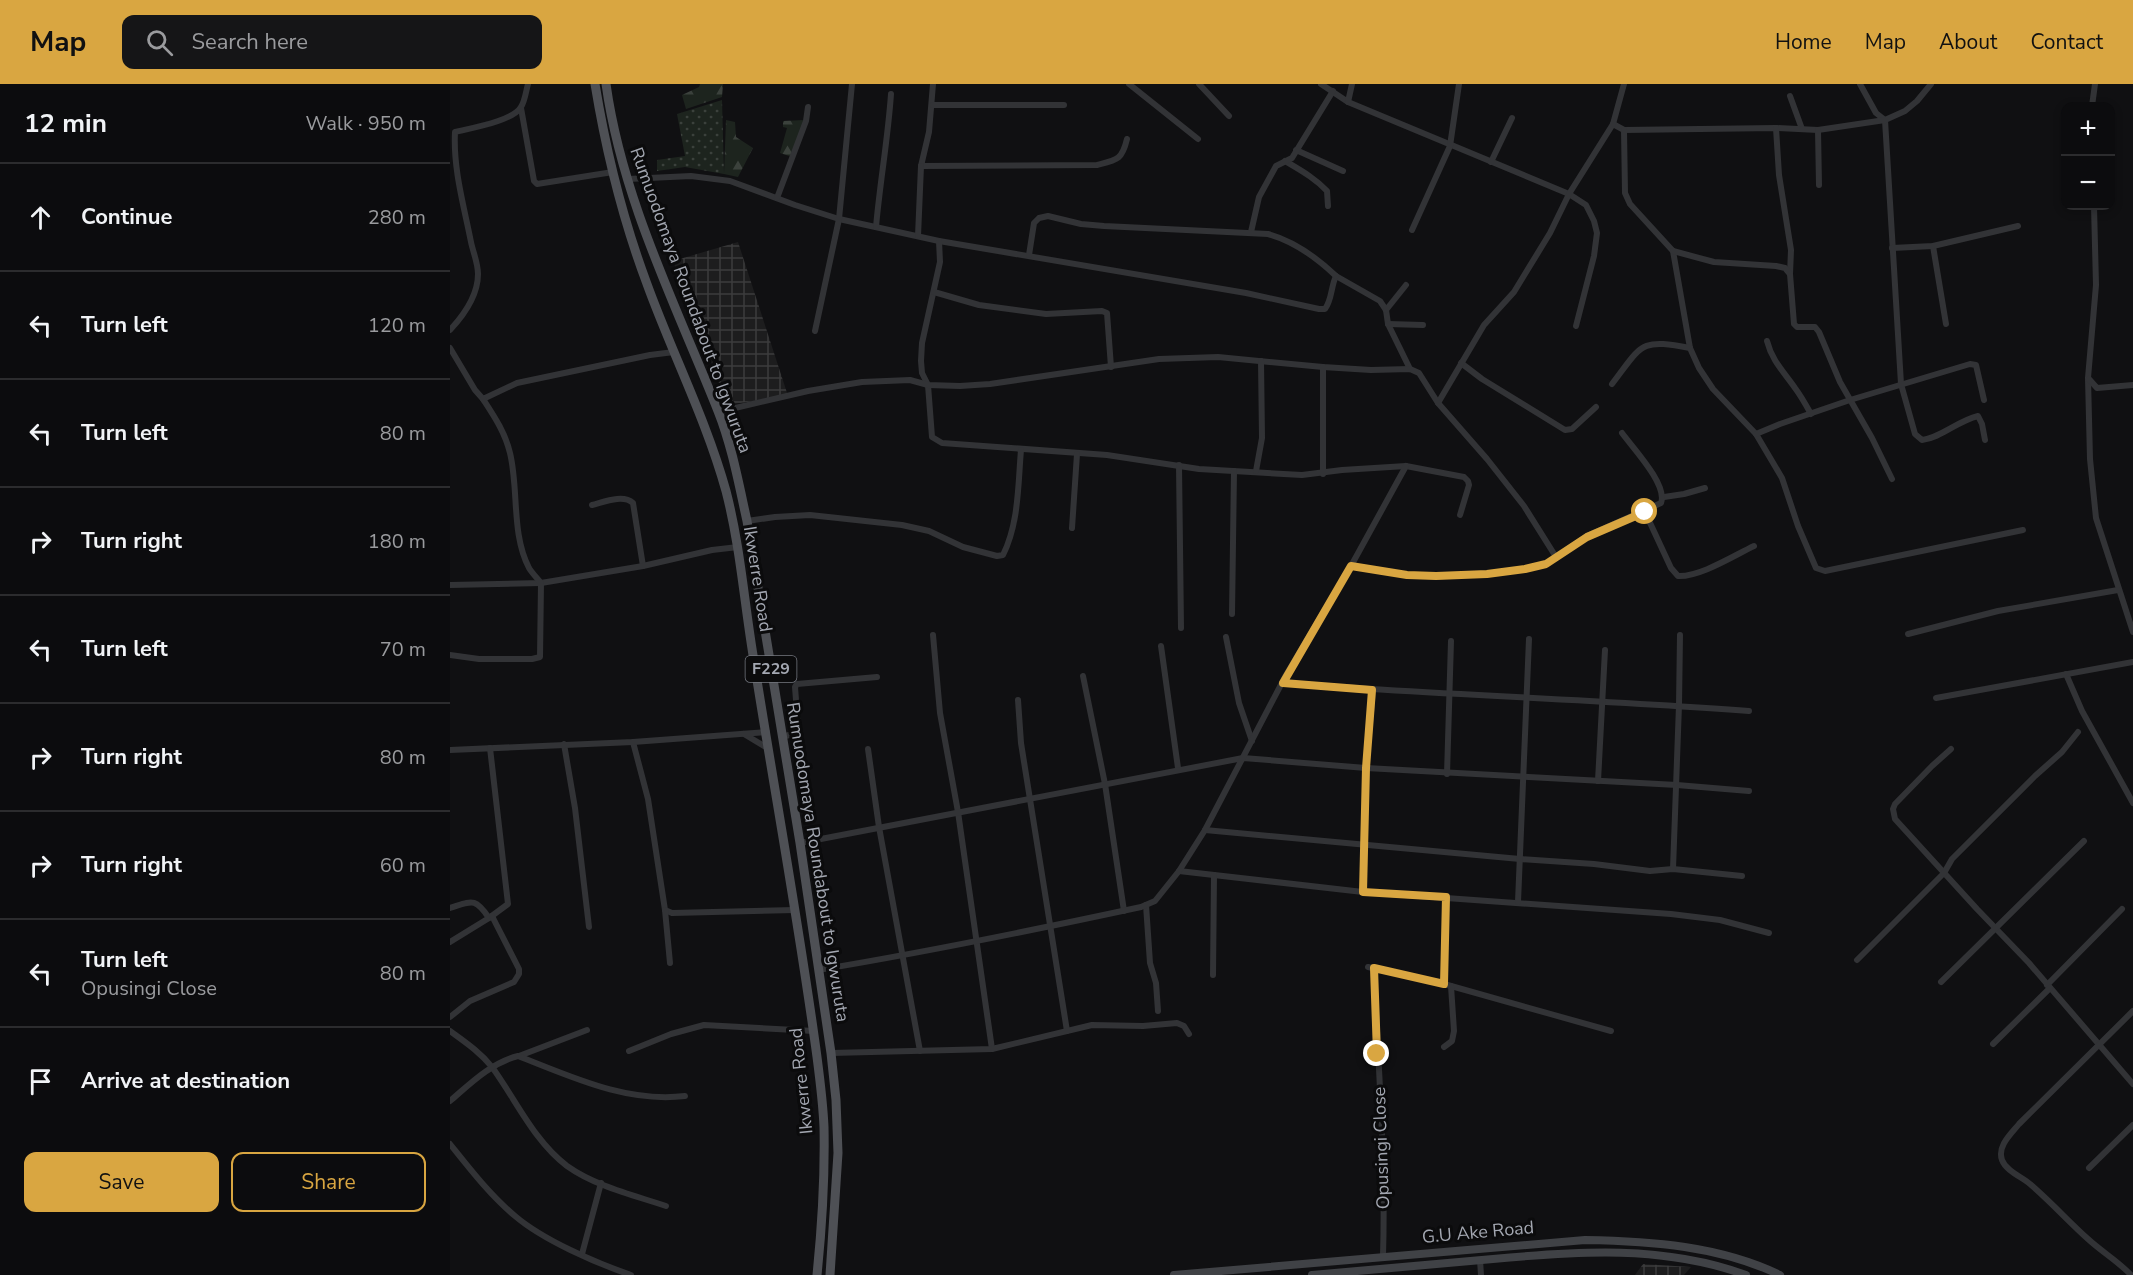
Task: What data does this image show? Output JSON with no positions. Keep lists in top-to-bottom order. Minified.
{"streets":{"main road":["Rumuodomaya Roundabout to Igwuruta","Ikwerre Road","F229","G.U Ake Road"],"street":["Opusingi Close"]},"crossings":[["Opusingi Close","G.U Ake Road"]],"page":{"header":"Map","search":"Search here","nav":["Home","Map","About","Contact"],"heading":["12 min","Walk · 950 m"],"map_buttons":["+","−"],"list":[["Continue","280 m"],["Turn left","120 m"],["Turn left","80 m"],["Turn right","180 m"],["Turn left","70 m"],["Turn right","80 m"],["Turn right","60 m"],["Turn left","Opusingi Close","80 m"],"Arrive at destination"],"buttons":["Save","Share"]}}
